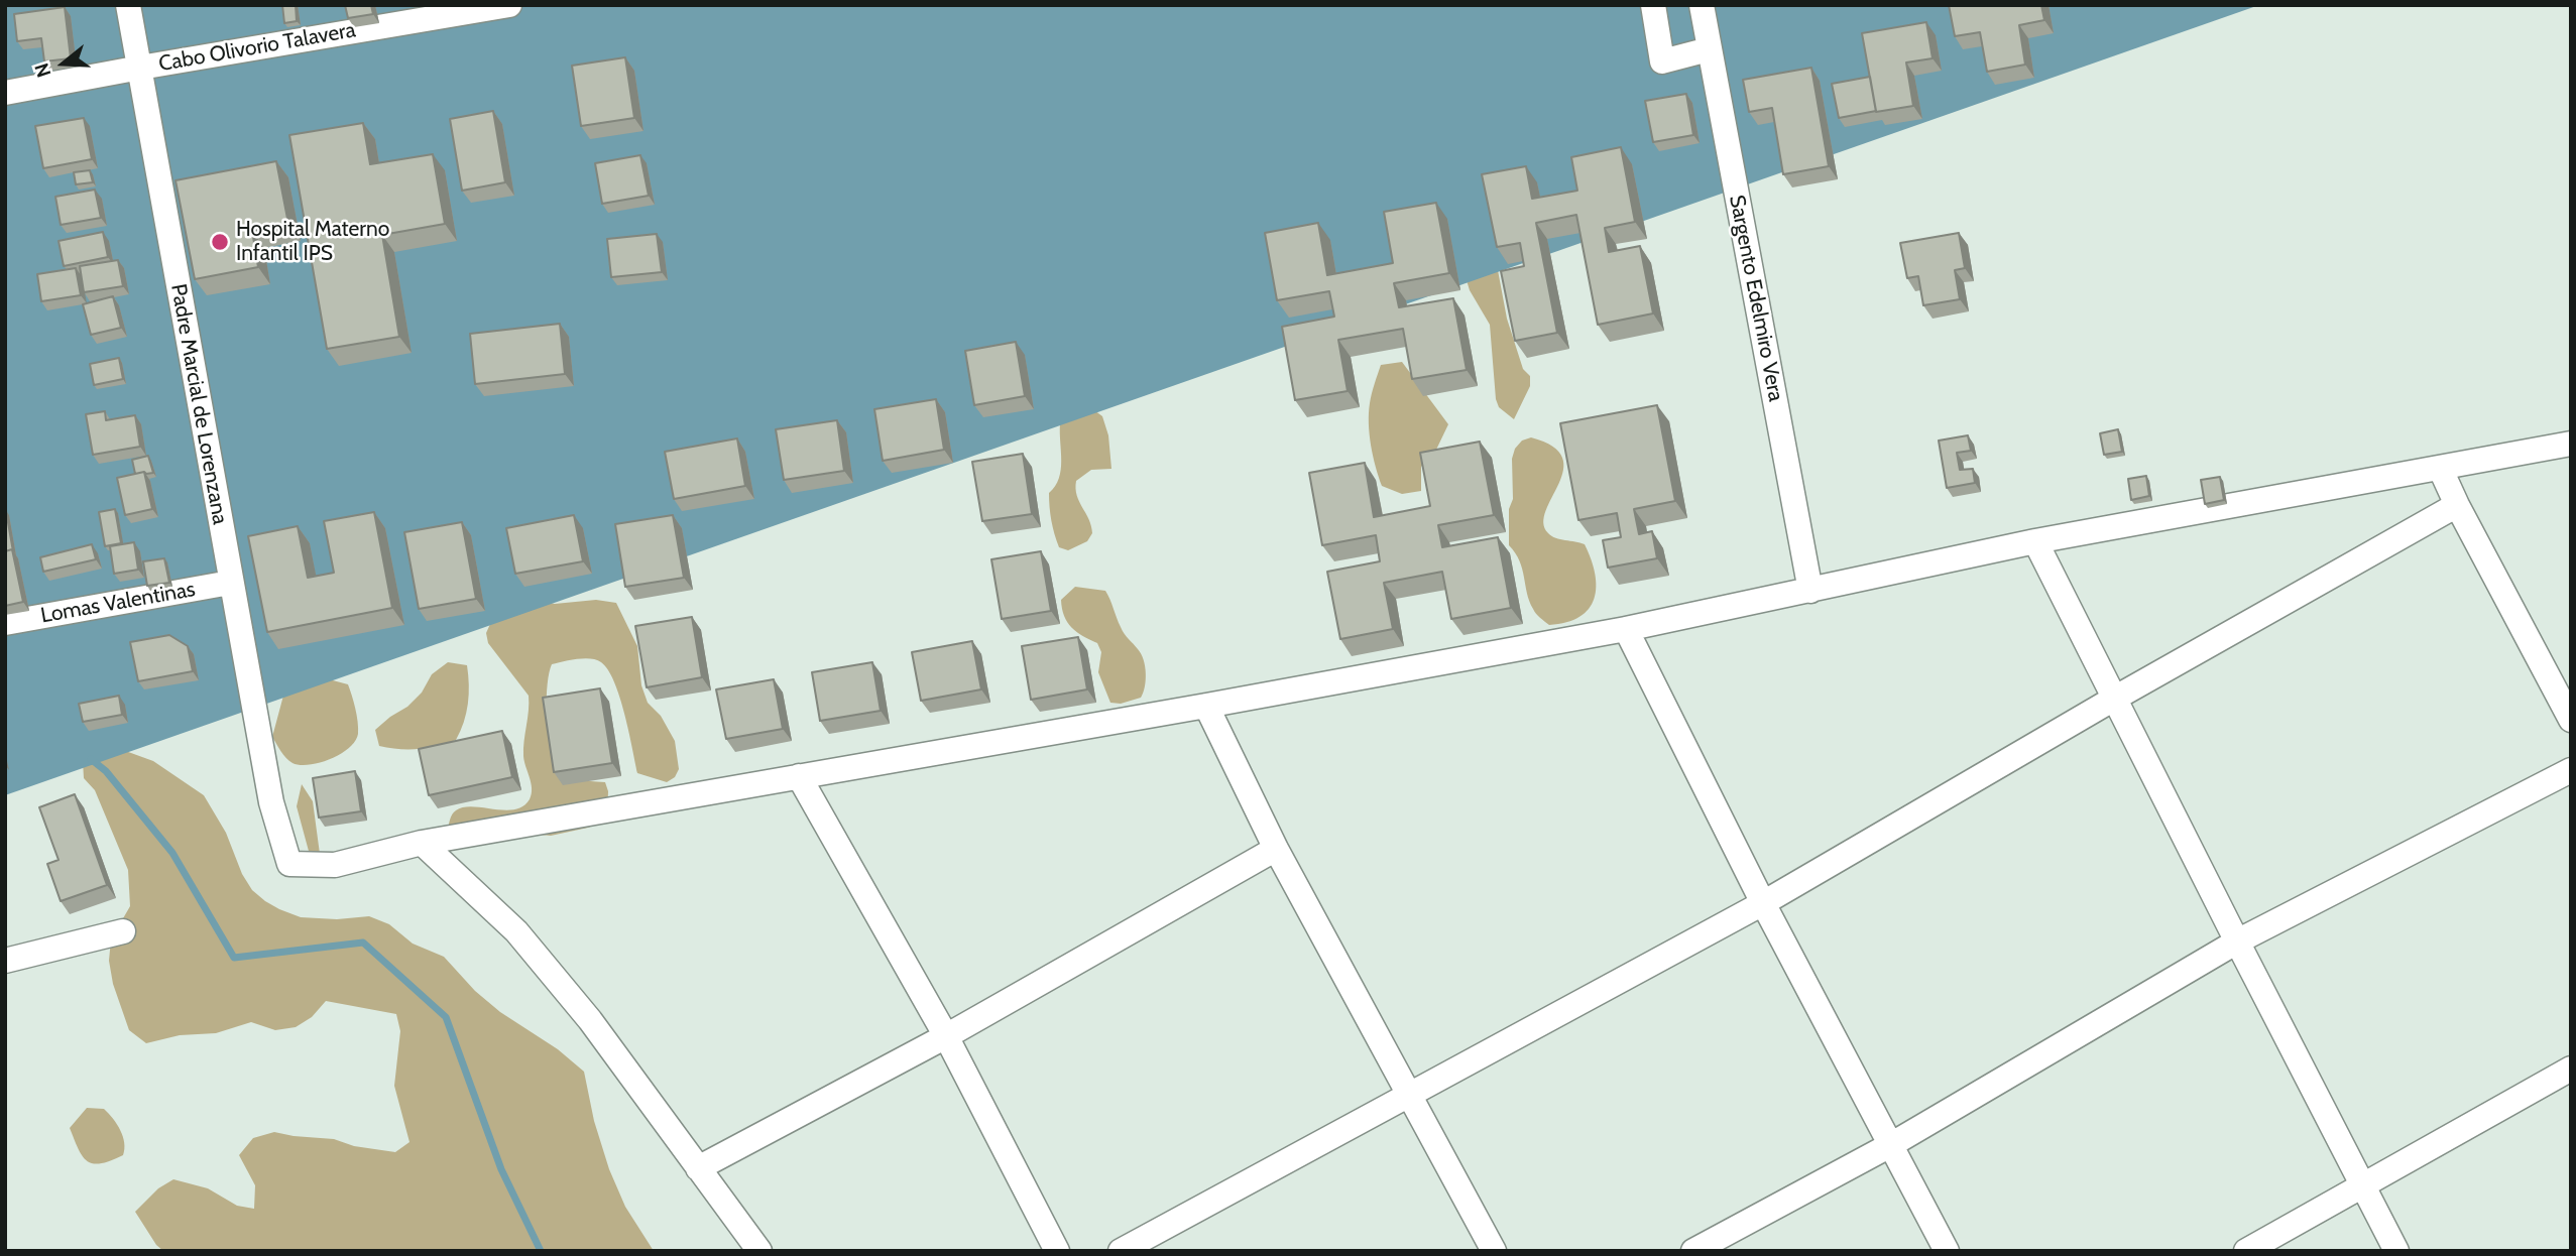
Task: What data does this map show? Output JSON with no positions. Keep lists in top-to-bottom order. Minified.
{"streets":{"street":["Cabo Olivorio Talavera","Sargento Edelmiro Vera","Padre Marcial de Lorenzana","Lomas Valentinas"]},"crossings":[["Cabo Olivorio Talavera","Padre Marcial de Lorenzana"],["Padre Marcial de Lorenzana","Lomas Valentinas"]],"places":["Hospital Materno Infantil IPS"],"north":"left"}
